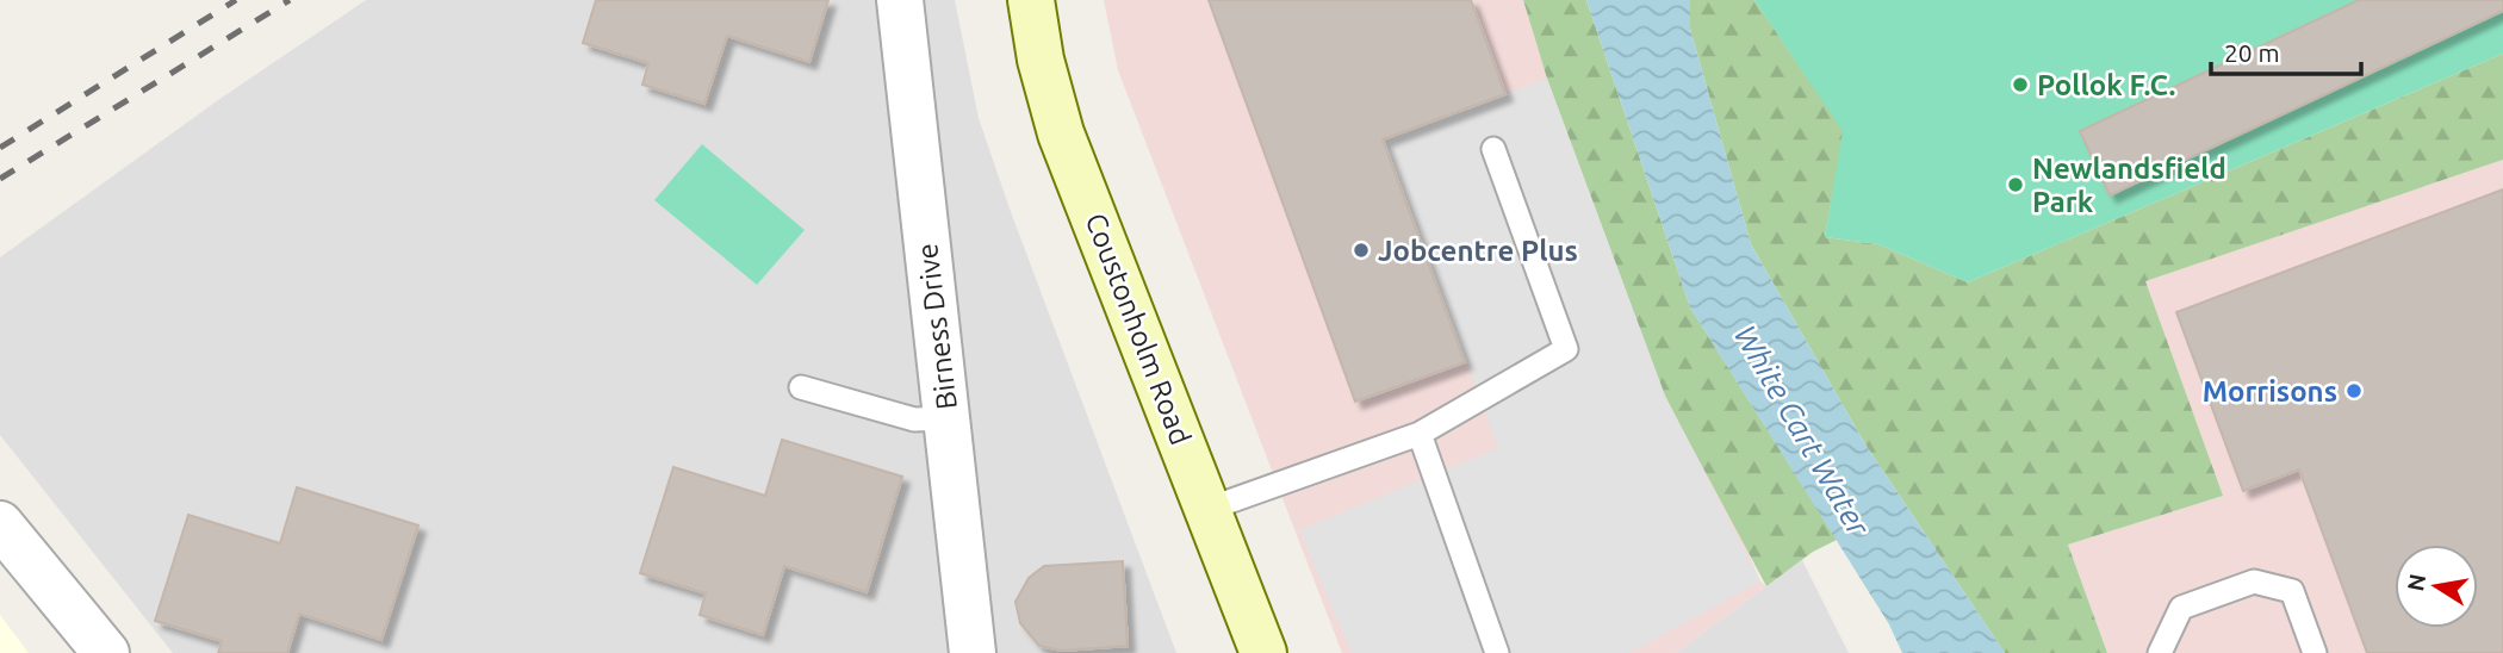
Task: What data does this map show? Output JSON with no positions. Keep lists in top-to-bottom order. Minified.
{"streets":{"street":["Birness Drive","Coustonholm Road"]},"water":["White Cart Water"],"places":["Pollok F.C.","Newlandsfield Park","Jobcentre Plus","Morrisons"],"scale_bar":"20 m","north":"left"}
